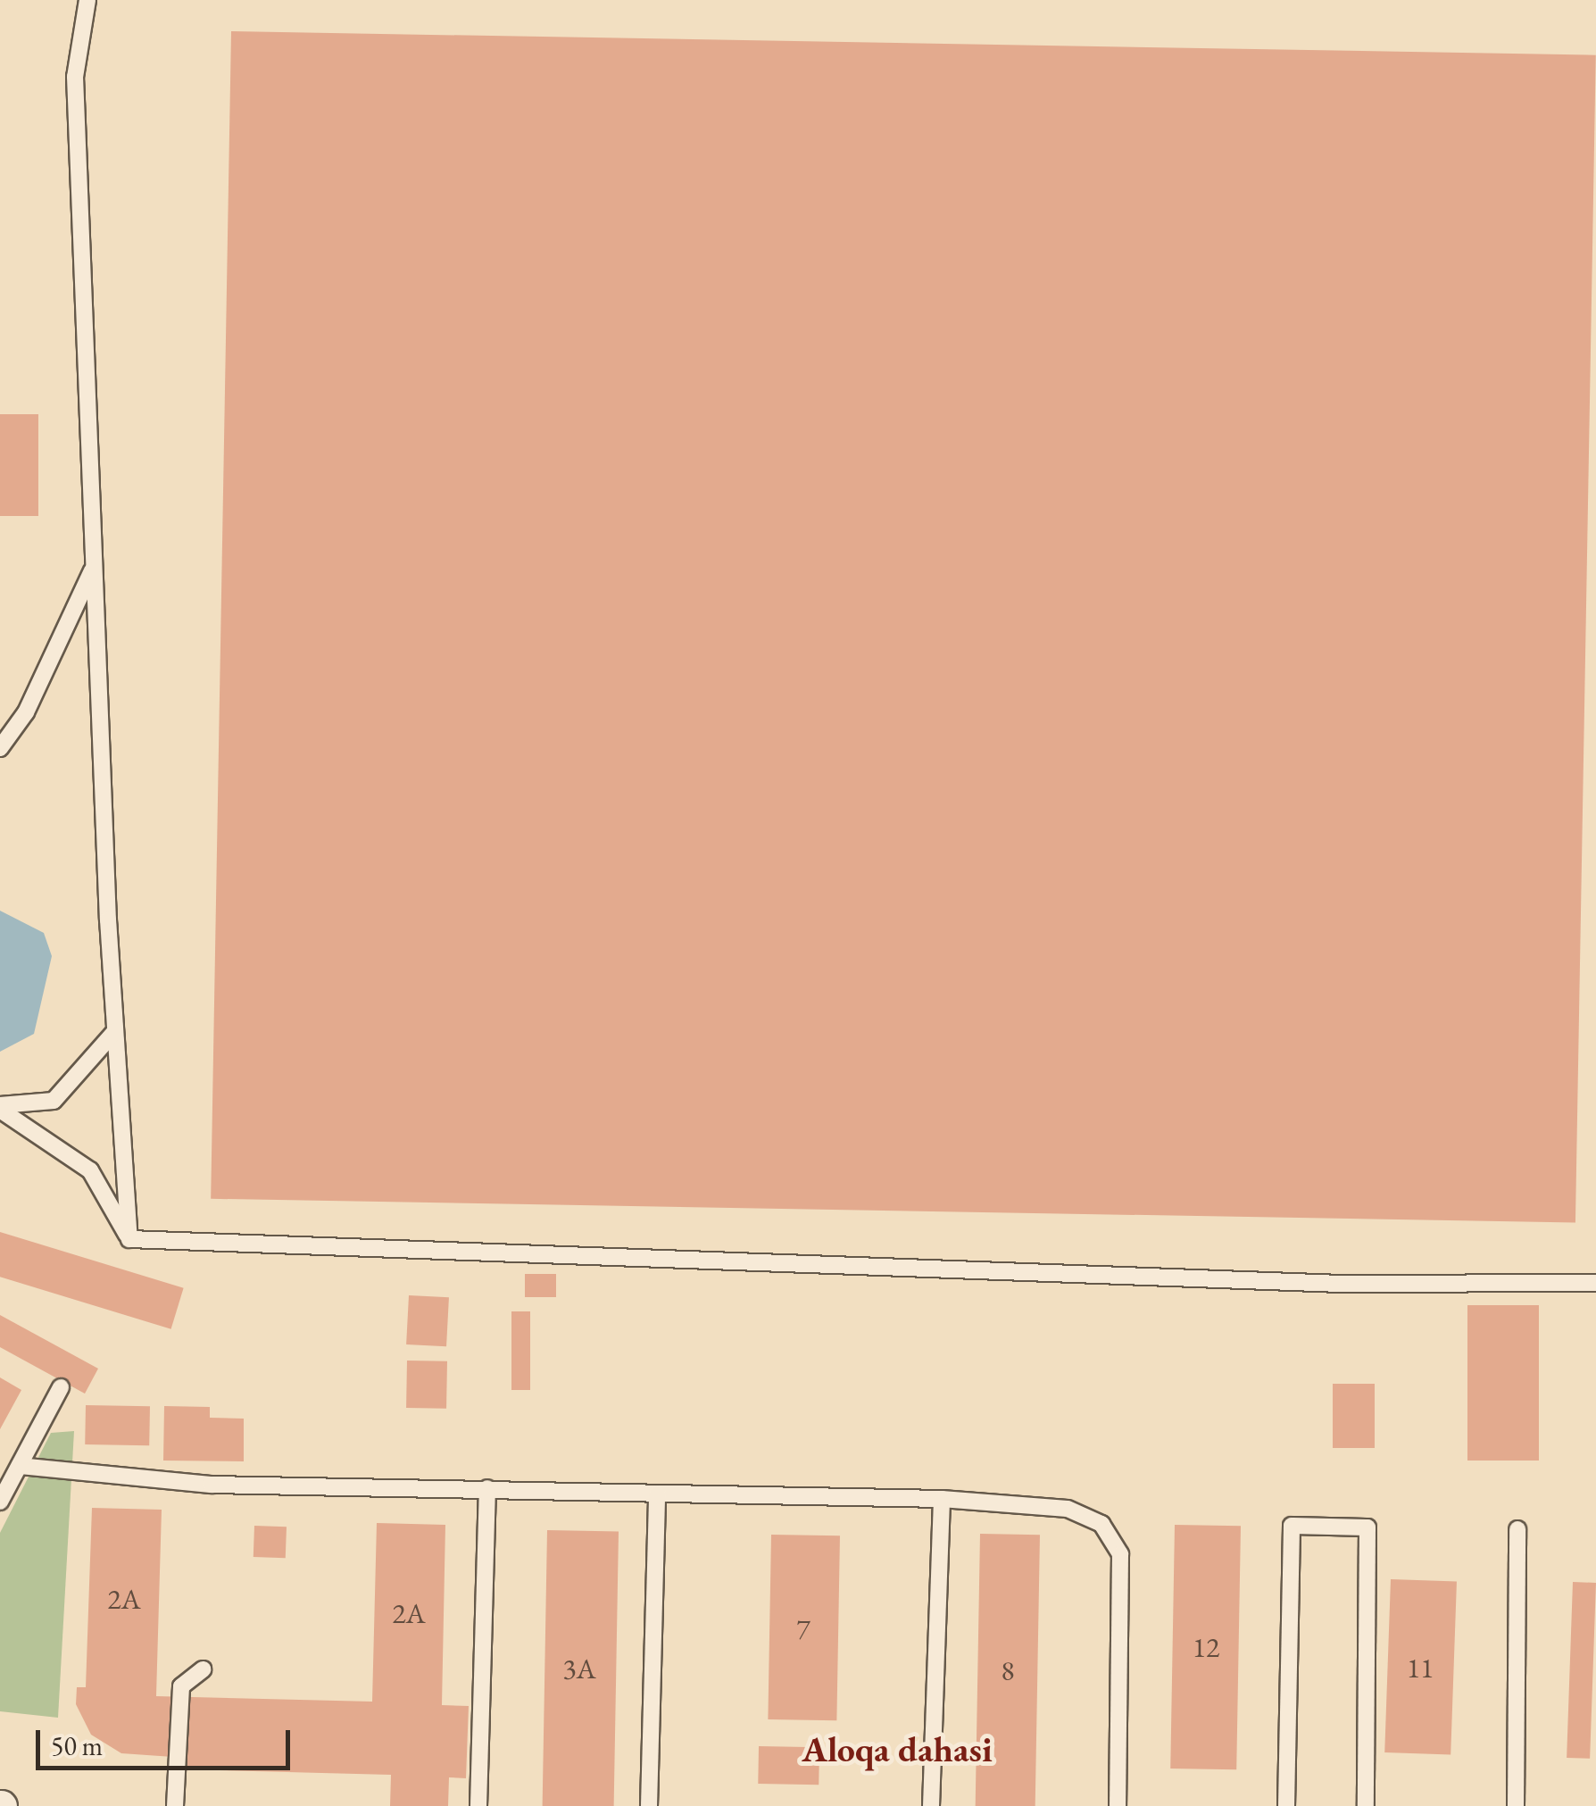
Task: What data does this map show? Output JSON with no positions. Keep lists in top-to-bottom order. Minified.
{"districts":["Aloqa dahasi"],"house_numbers":["2А","2А","7","12","11","3А","8"],"scale_bar":"50 m"}
